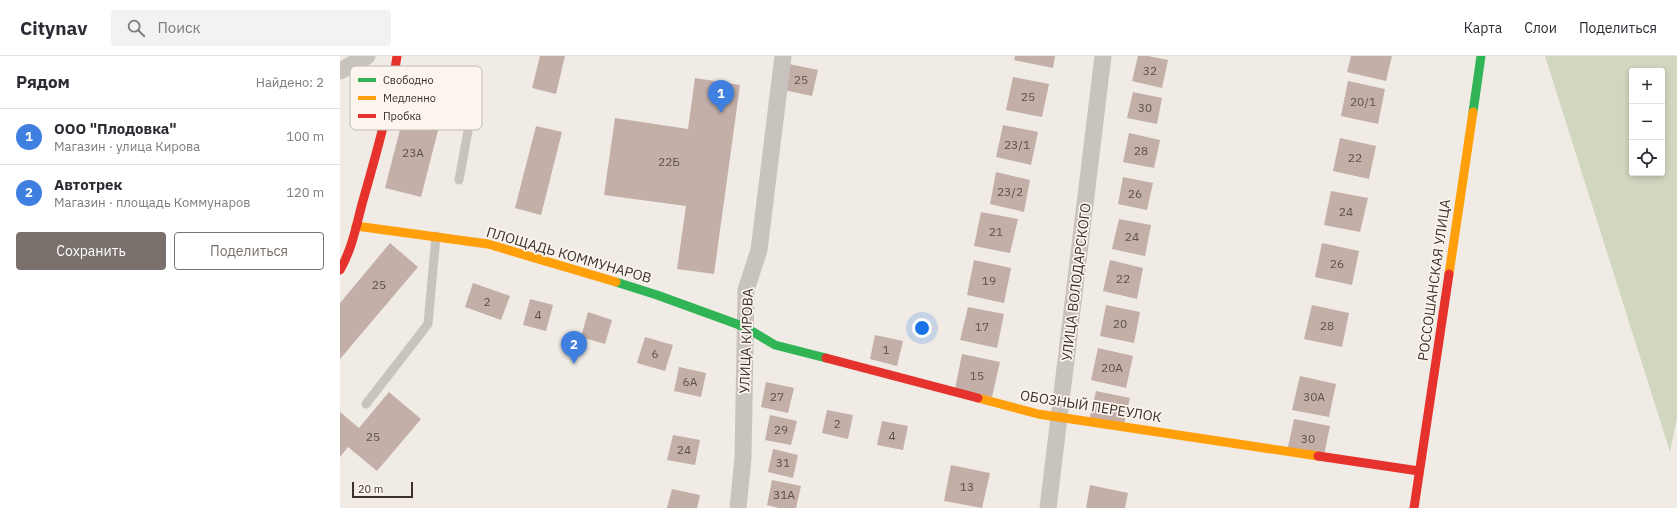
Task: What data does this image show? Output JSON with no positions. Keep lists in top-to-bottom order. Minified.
{"streets":{"street":["ПЛОЩАДЬ КОММУНАРОВ","РОССОШАНСКАЯ УЛИЦА","УЛИЦА ВОЛОДАРСКОГО","УЛИЦА КИРОВА","ОБОЗНЫЙ ПЕРЕУЛОК"]},"crossings":[["ПЛОЩАДЬ КОММУНАРОВ","УЛИЦА КИРОВА"],["ПЛОЩАДЬ КОММУНАРОВ","ОБОЗНЫЙ ПЕРЕУЛОК"],["РОССОШАНСКАЯ УЛИЦА","ОБОЗНЫЙ ПЕРЕУЛОК"],["УЛИЦА ВОЛОДАРСКОГО","ОБОЗНЫЙ ПЕРЕУЛОК"],["УЛИЦА КИРОВА","ОБОЗНЫЙ ПЕРЕУЛОК"]],"house_numbers":["32","25","25","20/1","30","23/1","28","23А","22","22Б","23/2","26","24","21","24","26","22","19","25","2","4","20","28","17","1","6","20А","15","6А","27","30А","2","29","4","25","30","24","31","13","31А"],"legend":["Свободно","Медленно","Пробка"],"scale_bar":"20 m","page":{"header":"Citynav","search":"Поиск","nav":["Карта","Слои","Поделиться"],"heading":["Рядом","Найдено: 2"],"map_buttons":["+","−"],"pins":["1","2"],"list":[{"mark":"1","name":"ООО \"Плодовка\"","note":"Магазин · улица Кирова","value":"100 m"},{"mark":"2","name":"Автотрек","note":"Магазин · площадь Коммунаров","value":"120 m"}],"buttons":["Сохранить","Поделиться"],"scale":"20 m"}}
